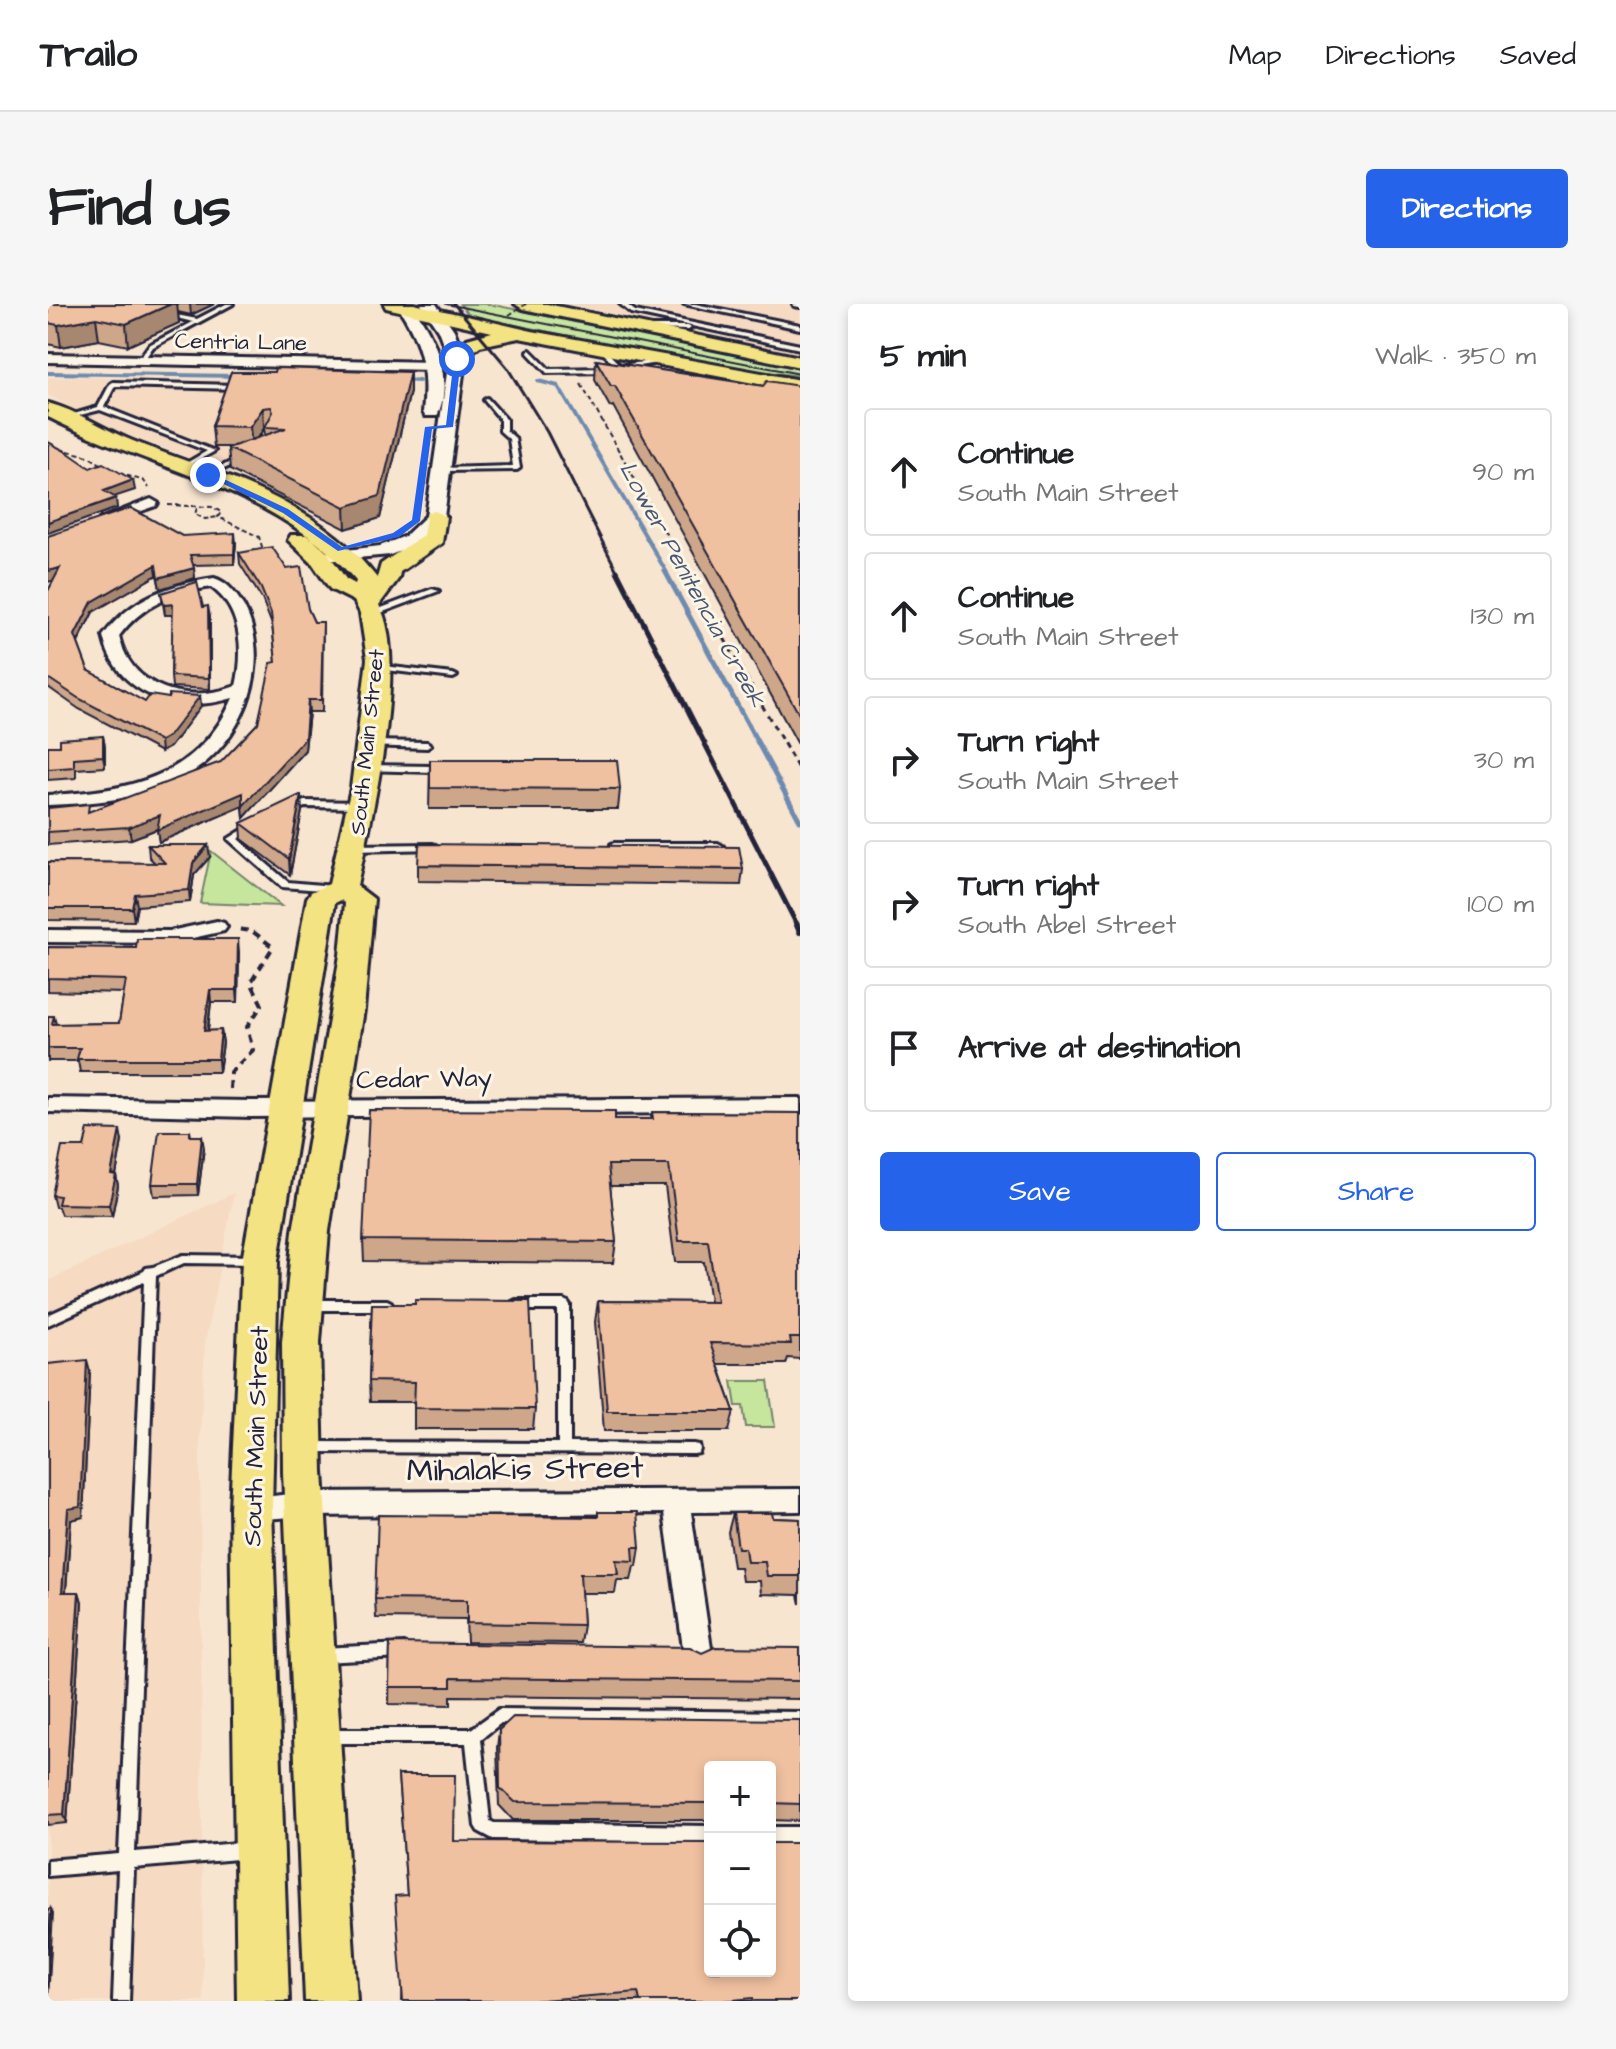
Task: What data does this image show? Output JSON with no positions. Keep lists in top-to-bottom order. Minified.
{"streets":{"main road":["South Main Street"],"street":["Centria Lane","Cedar Way","Mihalakis Street"]},"crossings":[["South Main Street","Cedar Way"],["South Main Street","Mihalakis Street"]],"water":["Lower Penitencia Creek"],"page":{"header":"Trailo","nav":["Map","Directions","Saved"],"title":"Find us","buttons":["Directions",["Save","Share"]],"heading":["5 min","Walk · 350 m"],"list":[["Continue","South Main Street","90 m"],["Continue","South Main Street","130 m"],["Turn right","South Main Street","30 m"],["Turn right","South Abel Street","100 m"],"Arrive at destination"],"map_buttons":["+","−"]}}
